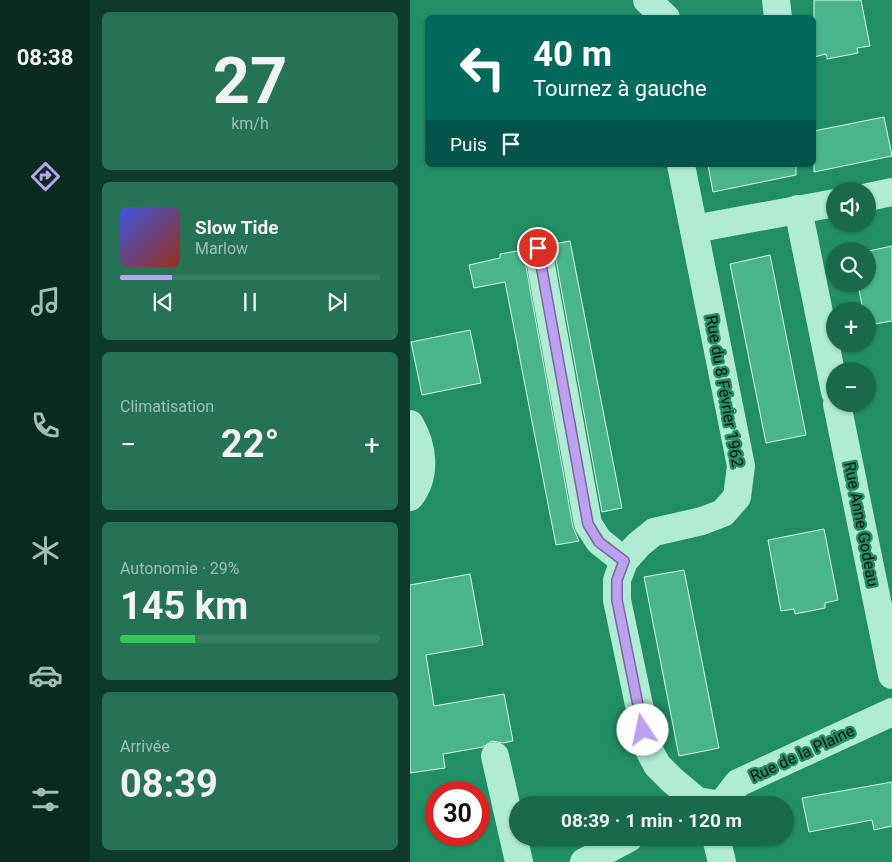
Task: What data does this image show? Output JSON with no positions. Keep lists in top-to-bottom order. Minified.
{"streets":{"street":["Rue du 8 Février 1962","Rue Anne Godeau","Rue de la Plaine"]},"page":{"tabs":"08:38","tile":[["27","km/h"],"Climatisation",["Autonomie · 29%","145 km"],["Arrivée","08:39"]],"turn":["40 m","Tournez à gauche"],"then":"Puis","map_buttons":["+","−"],"song":["Slow Tide","Marlow"],"heat":["−","22°","+"],"limit":"30","trip":"08:39 · 1 min · 120 m"}}
